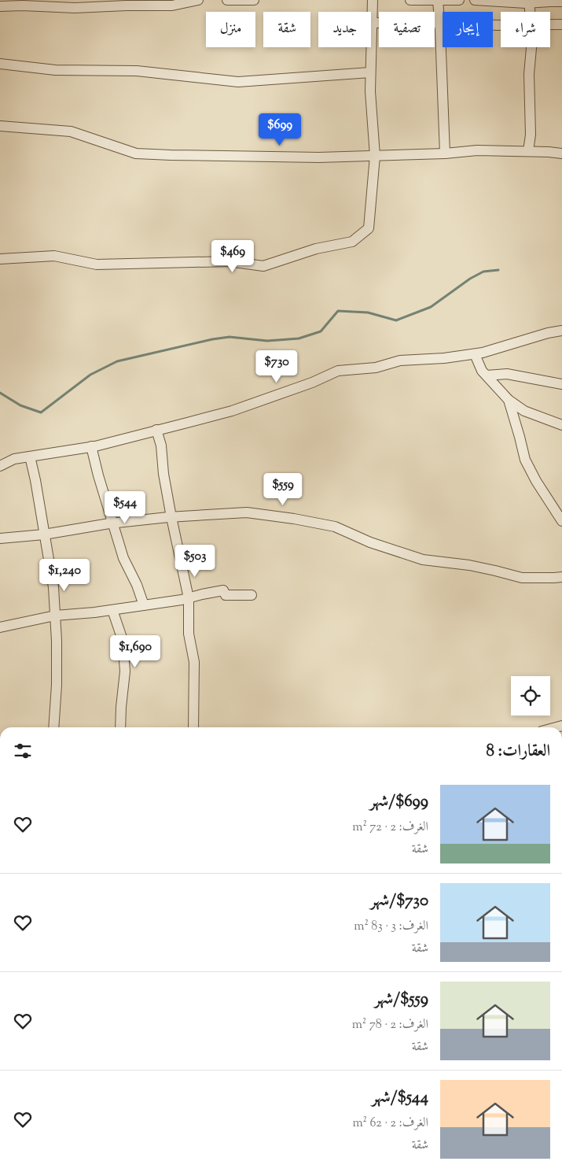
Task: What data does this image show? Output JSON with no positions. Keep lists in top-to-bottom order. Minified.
{"page":{"chip":["شراء","إيجار","تصفية","جديد","شقة","منزل"],"price":["$699","$469","$730","$559","$544","$503","$1,240","$1,690"],"heading":"العقارات: 8","list":[{"name":"$699/شهر","note":"الغرف: 2 · 72 m² · شقة"},{"name":"$730/شهر","note":"الغرف: 3 · 83 m² · شقة"},{"name":"$559/شهر","note":"الغرف: 2 · 78 m² · شقة"},{"name":"$544/شهر","note":"الغرف: 2 · 62 m² · شقة"}]}}
